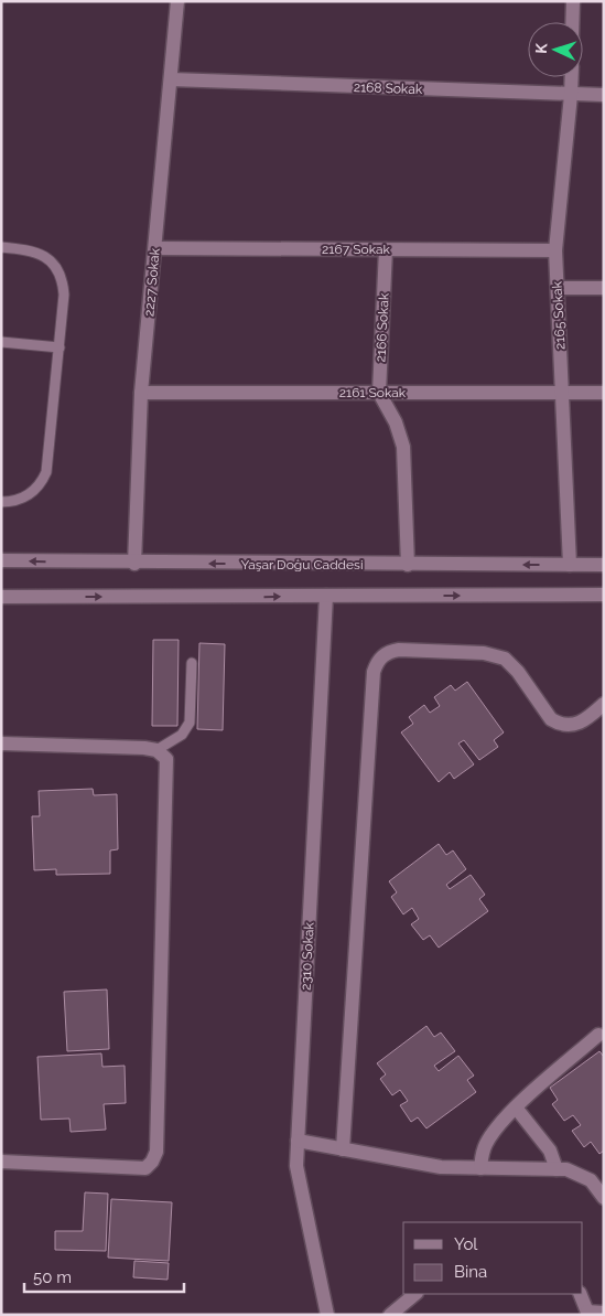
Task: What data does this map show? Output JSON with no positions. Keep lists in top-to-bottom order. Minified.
{"streets":{"street":["2168 Sokak","2167 Sokak","2227 Sokak","2165 Sokak","2166 Sokak","2161 Sokak","Yaşar Doğu Caddesi","2310 Sokak"]},"crossings":[["2168 Sokak","2227 Sokak"],["2168 Sokak","2165 Sokak"],["2167 Sokak","2227 Sokak"],["2167 Sokak","2165 Sokak"],["2167 Sokak","2166 Sokak"],["2227 Sokak","2161 Sokak"],["2227 Sokak","Yaşar Doğu Caddesi"],["2165 Sokak","2161 Sokak"],["2165 Sokak","Yaşar Doğu Caddesi"],["2166 Sokak","2161 Sokak"]],"legend":["Yol","Bina"],"scale_bar":"50 m","north":"left"}
